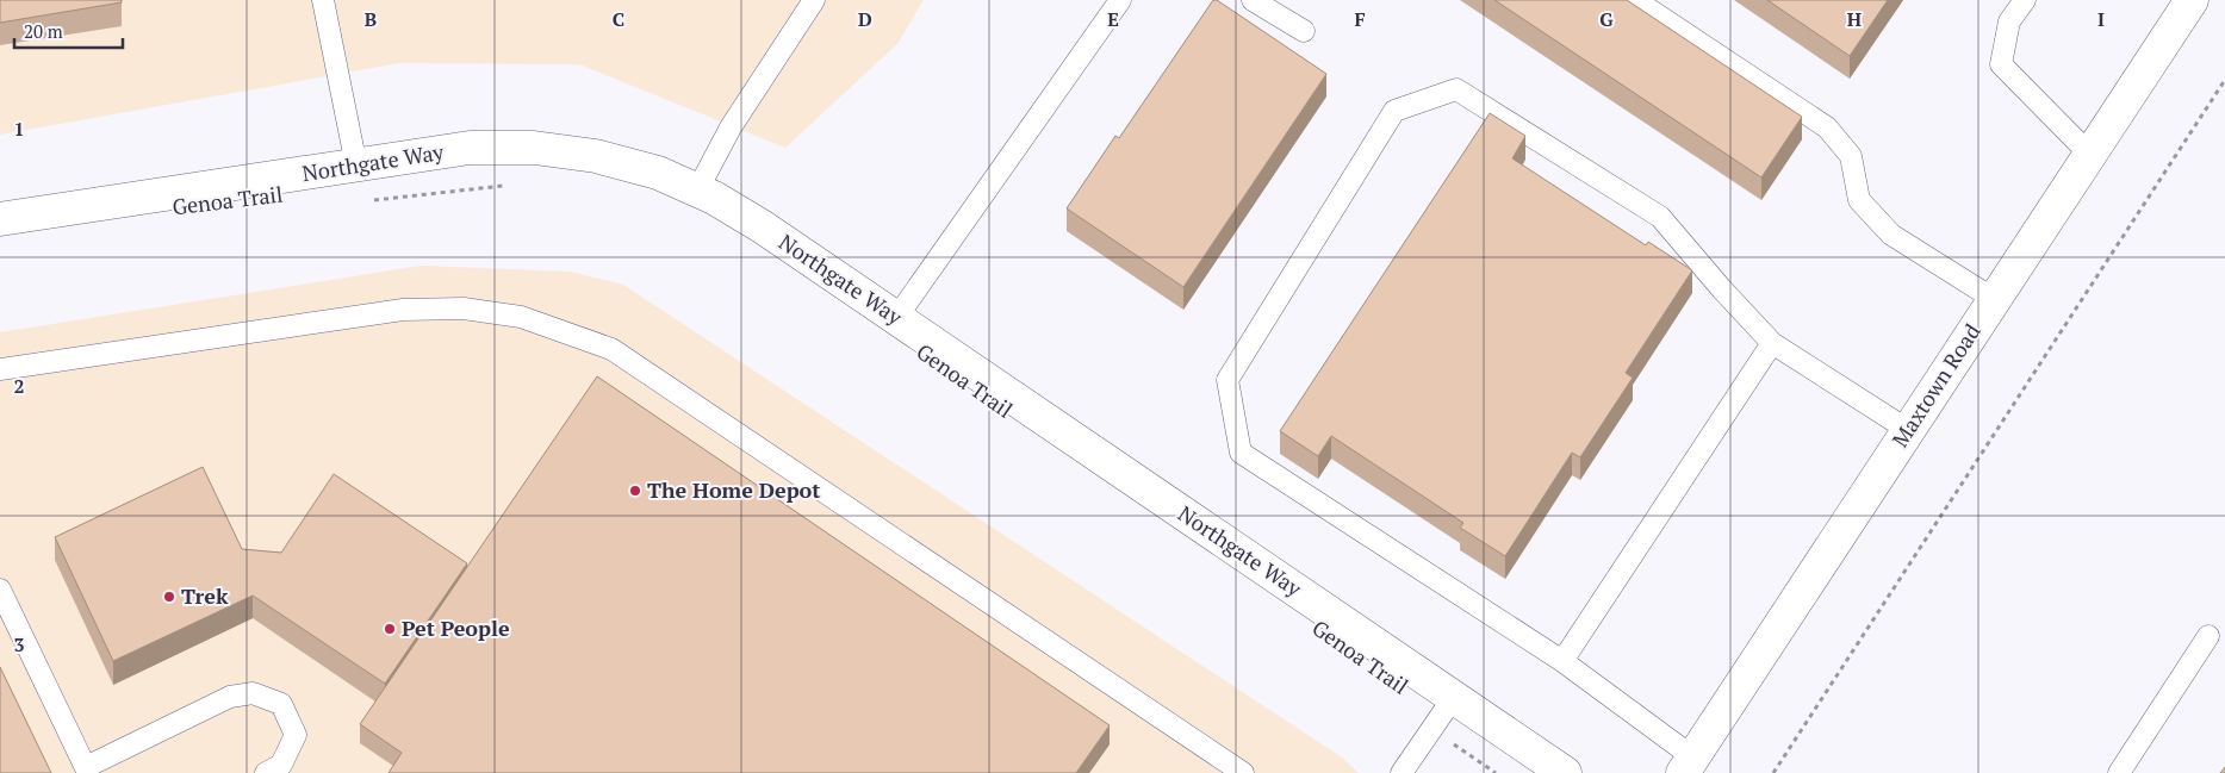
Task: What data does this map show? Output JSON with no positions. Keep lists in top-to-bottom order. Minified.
{"streets":{"street":["Northgate Way","Maxtown Road"]},"places":["The Home Depot","Trek","Pet People"],"scale_bar":"20 m","grid":{"columns":["B","C","D","E","F","G","H","I"],"rows":["1","2","3"]}}
